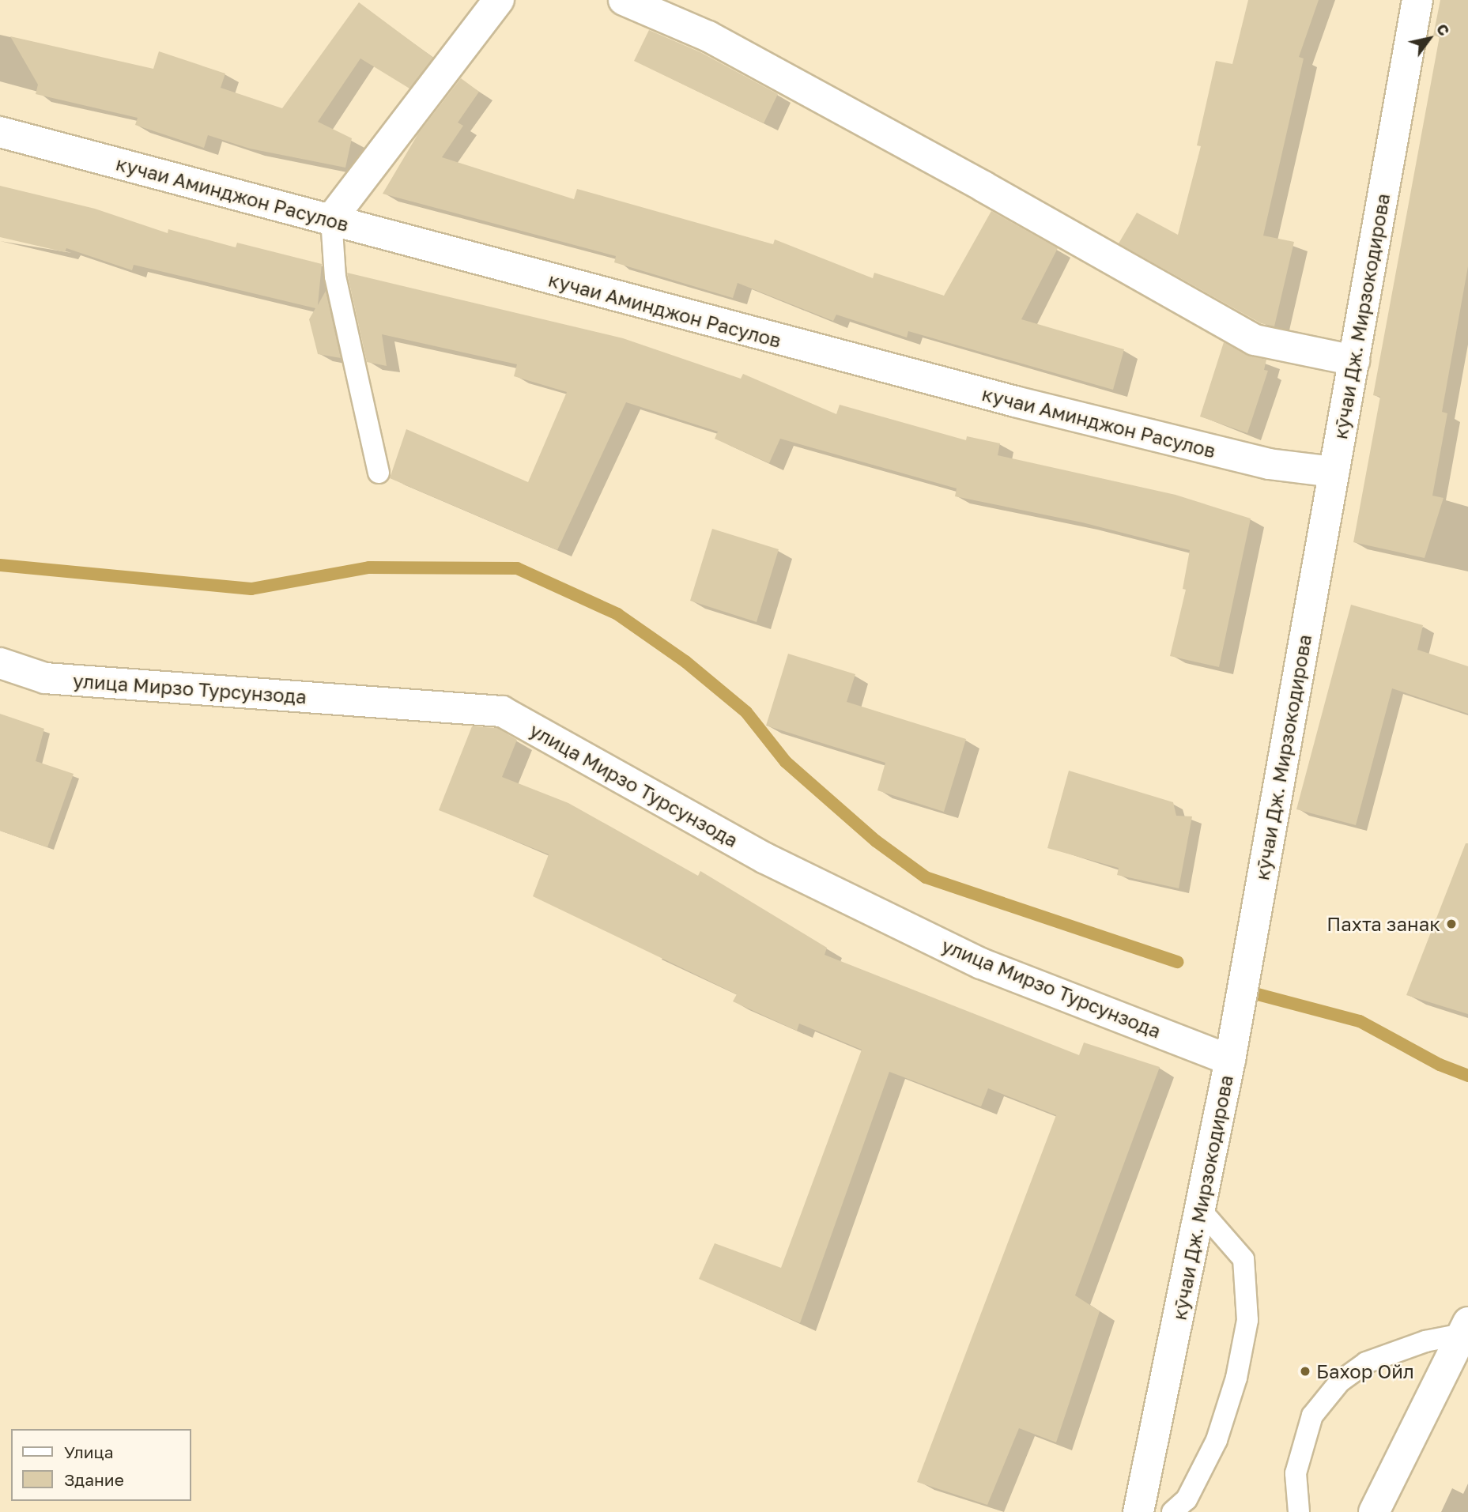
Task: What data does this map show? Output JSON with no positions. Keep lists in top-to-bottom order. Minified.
{"streets":{"street":["кучаи Аминджон Расулов","кӯчаи Дж. Мирзокодирова","улица Мирзо Турсунзода"]},"crossings":[["кучаи Аминджон Расулов","кӯчаи Дж. Мирзокодирова"],["кӯчаи Дж. Мирзокодирова","улица Мирзо Турсунзода"]],"places":["Пахта занак","Бахор Ойл"],"legend":["Улица","Здание"],"north":"top right"}
